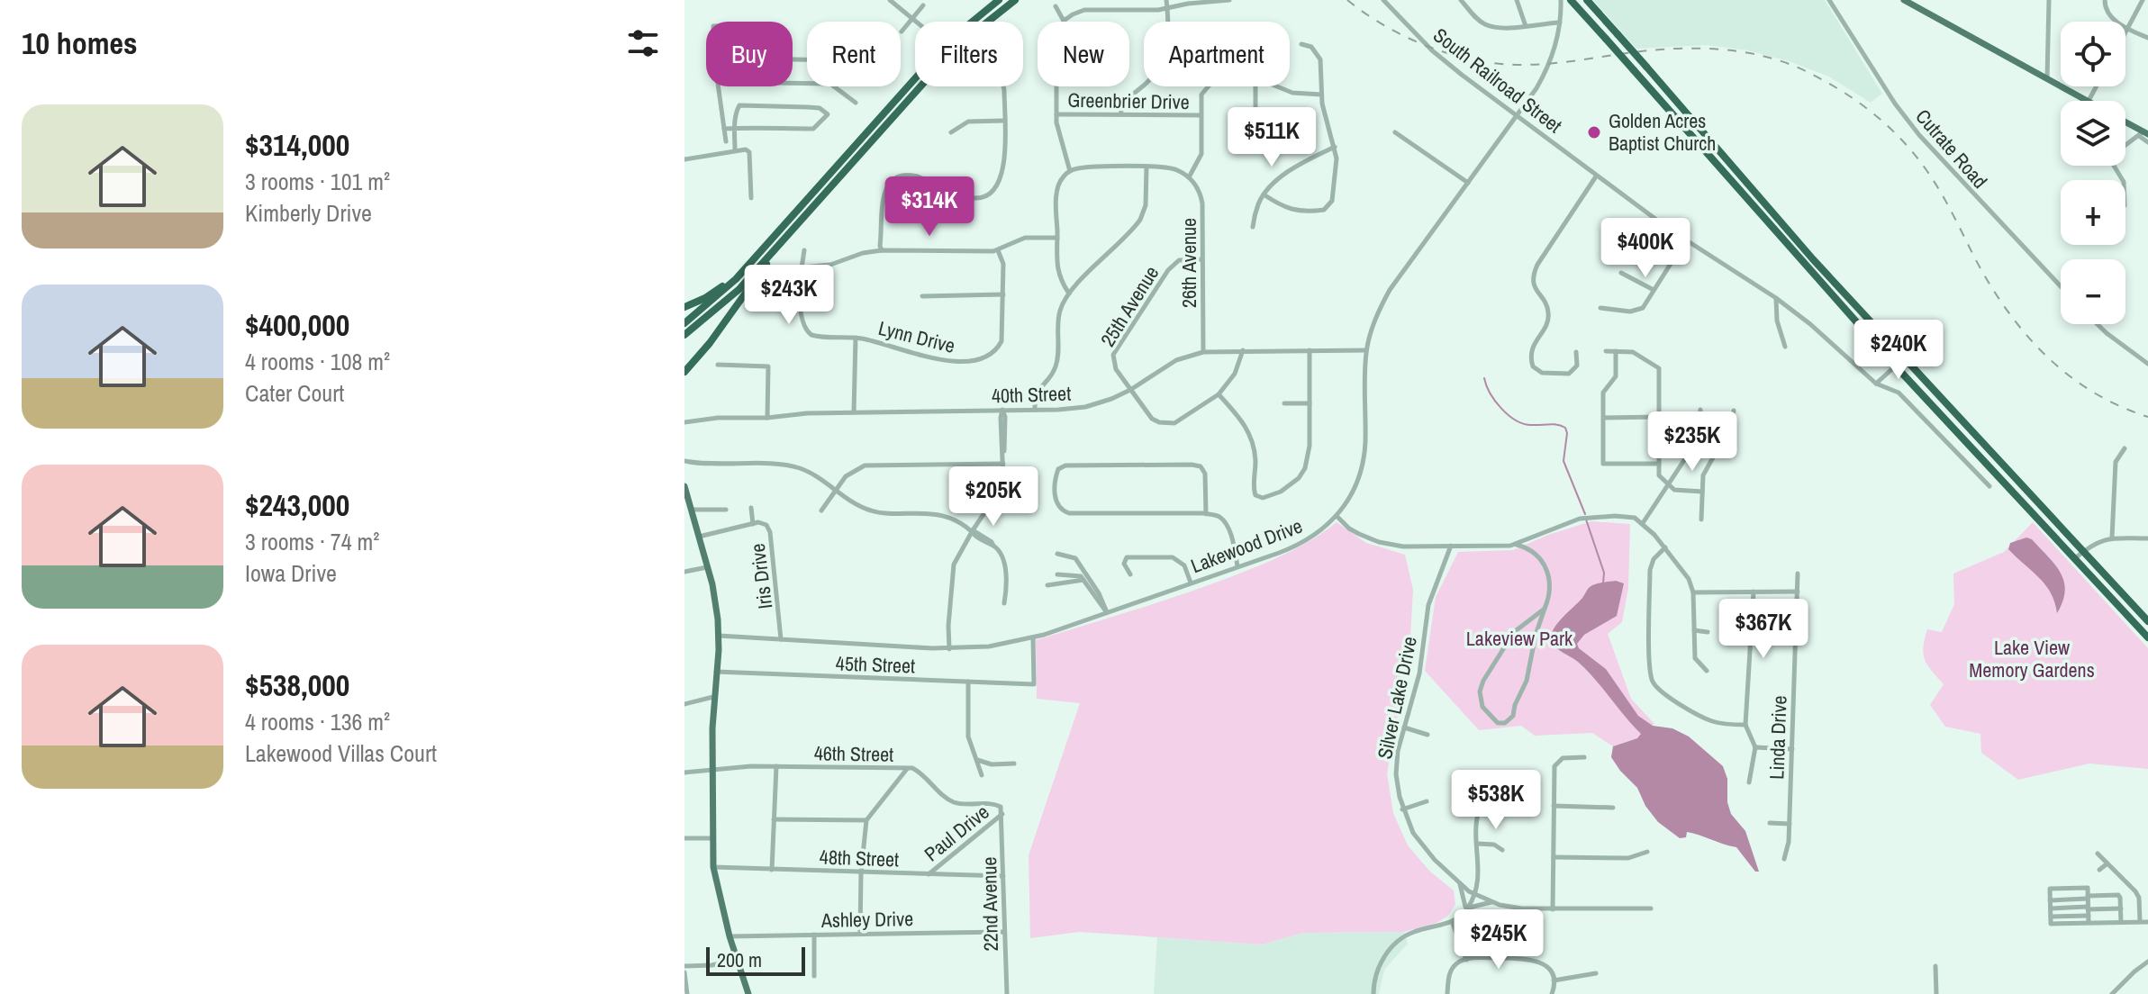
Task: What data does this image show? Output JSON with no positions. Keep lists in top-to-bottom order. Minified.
{"streets":{"street":["South Railroad Street","Greenbrier Drive","Cutrate Road","26th Avenue","25th Avenue","Lynn Drive","40th Street","Lakewood Drive","Iris Drive","45th Street","Silver Lake Drive","Linda Drive","46th Street","Paul Drive","48th Street","22nd Avenue","Ashley Drive"]},"crossings":[["South Railroad Street","Lakewood Drive"],["26th Avenue","25th Avenue"],["26th Avenue","40th Street"],["25th Avenue","40th Street"],["40th Street","Lakewood Drive"],["Lakewood Drive","Iris Drive"],["Lakewood Drive","45th Street"],["46th Street","Paul Drive"],["46th Street","22nd Avenue"],["Paul Drive","48th Street"],["Paul Drive","22nd Avenue"],["48th Street","22nd Avenue"],["22nd Avenue","Ashley Drive"]],"parks":["Lakeview Park","Lake View Memory Gardens"],"places":["Golden Acres Baptist Church"],"scale_bar":"200 m","page":{"heading":"10 homes","map_buttons":["+","−"],"chip":["Buy","Rent","Filters","New","Apartment"],"list":[{"name":"$314,000","note":"3 rooms · 101 m² · Kimberly Drive"},{"name":"$400,000","note":"4 rooms · 108 m² · Cater Court"},{"name":"$243,000","note":"3 rooms · 74 m² · Iowa Drive"},{"name":"$538,000","note":"4 rooms · 136 m² · Lakewood Villas Court"}],"price":["$511K","$314K","$400K","$243K","$240K","$235K","$205K","$367K","$538K","$245K"],"scale":"200 m"}}
